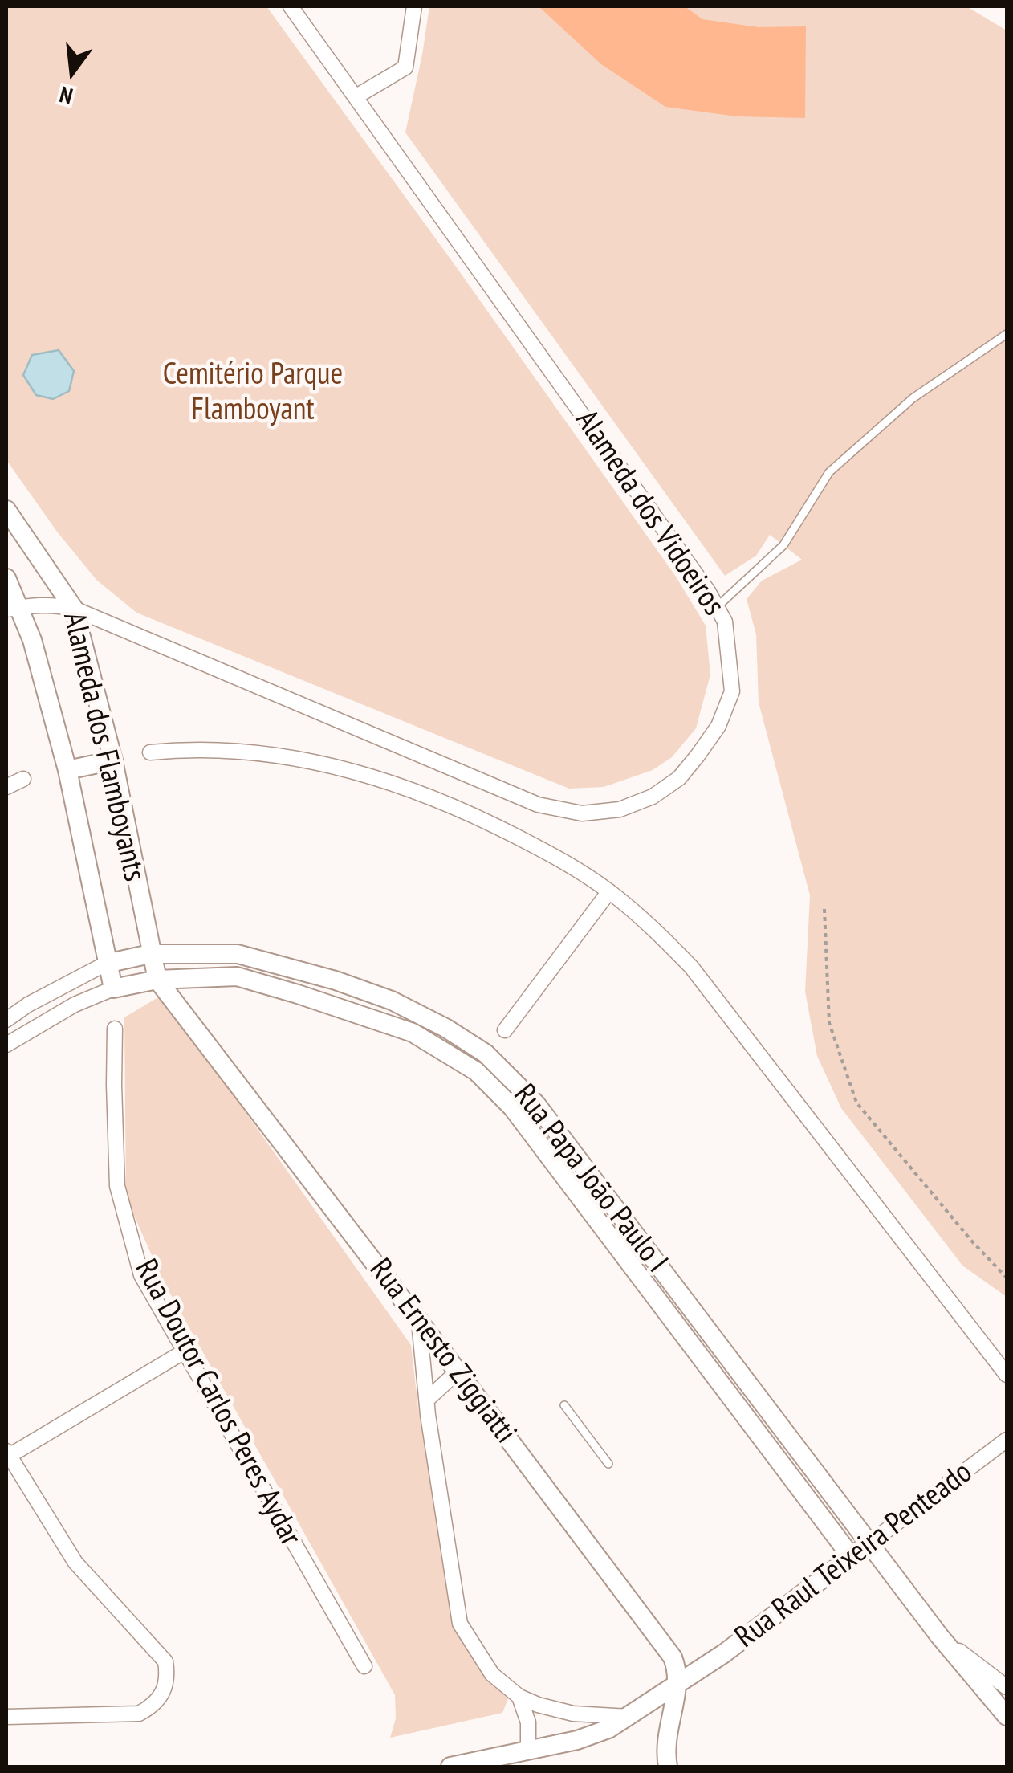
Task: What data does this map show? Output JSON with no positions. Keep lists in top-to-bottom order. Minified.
{"streets":{"street":["Alameda dos Vidoeiros","Alameda dos Flamboyants","Rua Papa João Paulo I","Rua Ernesto Ziggiatti","Rua Doutor Carlos Peres Aydar","Rua Raul Teixeira Penteado"]},"crossings":[["Alameda dos Vidoeiros","Alameda dos Flamboyants"],["Alameda dos Flamboyants","Rua Papa João Paulo I"],["Alameda dos Flamboyants","Rua Ernesto Ziggiatti"],["Rua Papa João Paulo I","Rua Ernesto Ziggiatti"],["Rua Papa João Paulo I","Rua Raul Teixeira Penteado"],["Rua Ernesto Ziggiatti","Rua Raul Teixeira Penteado"]],"parks":["Cemitério Parque Flamboyant"],"north":"bottom"}
